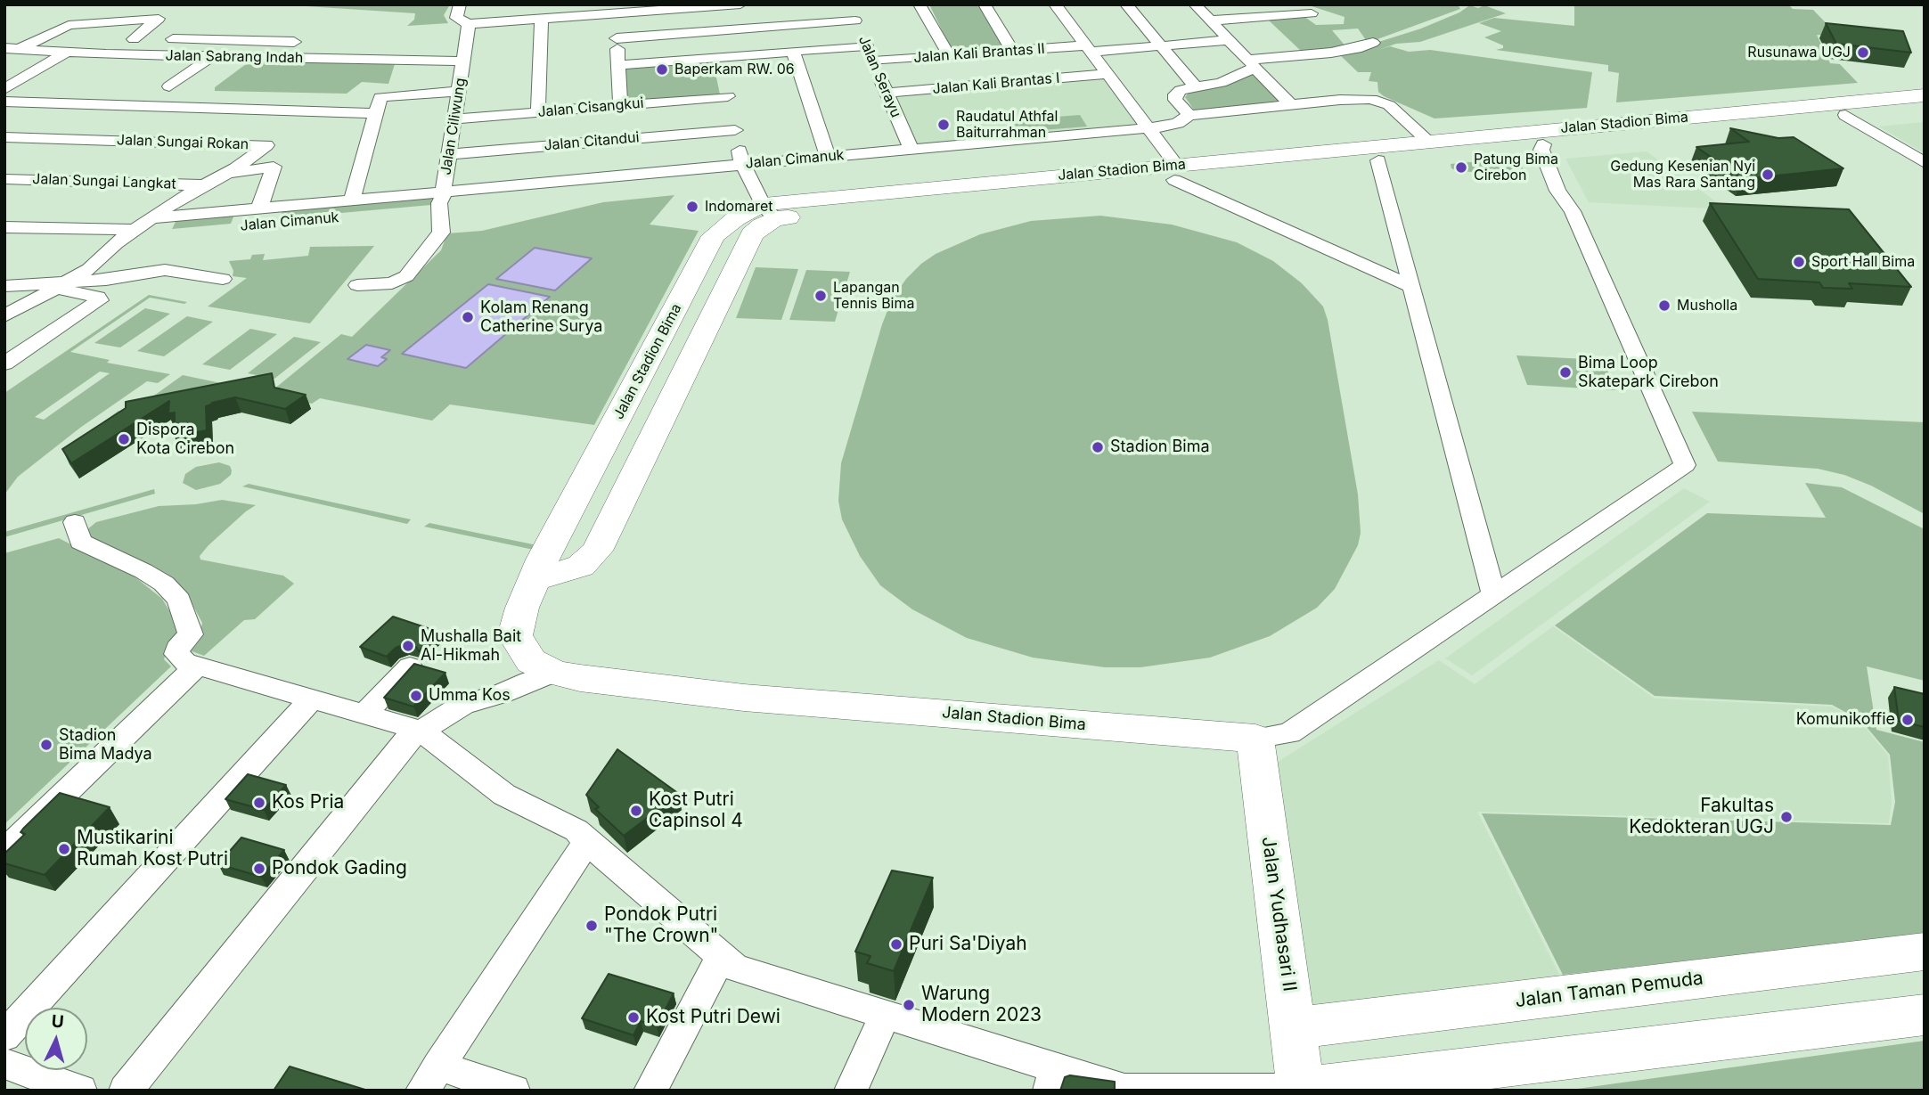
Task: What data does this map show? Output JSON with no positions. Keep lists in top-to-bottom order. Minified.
{"streets":{"street":["Jalan Kali Brantas II","Jalan Sabrang Indah","Jalan Serayu","Jalan Kali Brantas I","Jalan Cisangkui","Jalan Stadion Bima","Jalan Ciliwung","Jalan Citandui","Jalan Sungai Rokan","Jalan Cimanuk","Jalan Sungai Langkat","Jalan Yudhasari II","Jalan Taman Pemuda"]},"crossings":[["Jalan Kali Brantas II","Jalan Serayu"],["Jalan Sabrang Indah","Jalan Ciliwung"],["Jalan Serayu","Jalan Kali Brantas I"],["Jalan Serayu","Jalan Cimanuk"],["Jalan Cisangkui","Jalan Ciliwung"],["Jalan Cisangkui","Jalan Citandui"],["Jalan Stadion Bima","Jalan Yudhasari II"],["Jalan Ciliwung","Jalan Citandui"],["Jalan Ciliwung","Jalan Cimanuk"],["Jalan Sungai Rokan","Jalan Cimanuk"],["Jalan Sungai Rokan","Jalan Sungai Langkat"],["Jalan Yudhasari II","Jalan Taman Pemuda"]],"places":["Rusunawa UGJ","Baperkam RW. 06","Raudatul Athfal Baiturrahman","Patung Bima Cirebon","Gedung Kesenian Nyi Mas Rara Santang","Indomaret","Sport Hall Bima","Lapangan Tennis Bima","Musholla","Kolam Renang Catherine Surya","Bima Loop Skatepark Cirebon","Dispora Kota Cirebon","Stadion Bima","Mushalla Bait Al-Hikmah","Umma Kos","Komunikoffie","Stadion Bima Madya","Kos Pria","Kost Putri Capinsol 4","Fakultas Kedokteran UGJ","Mustikarini Rumah Kost Putri","Pondok Gading","Pondok Putri \"The Crown\"","Puri Sa'Diyah","Warung Modern 2023","Kost Putri Dewi"],"north":"top"}
